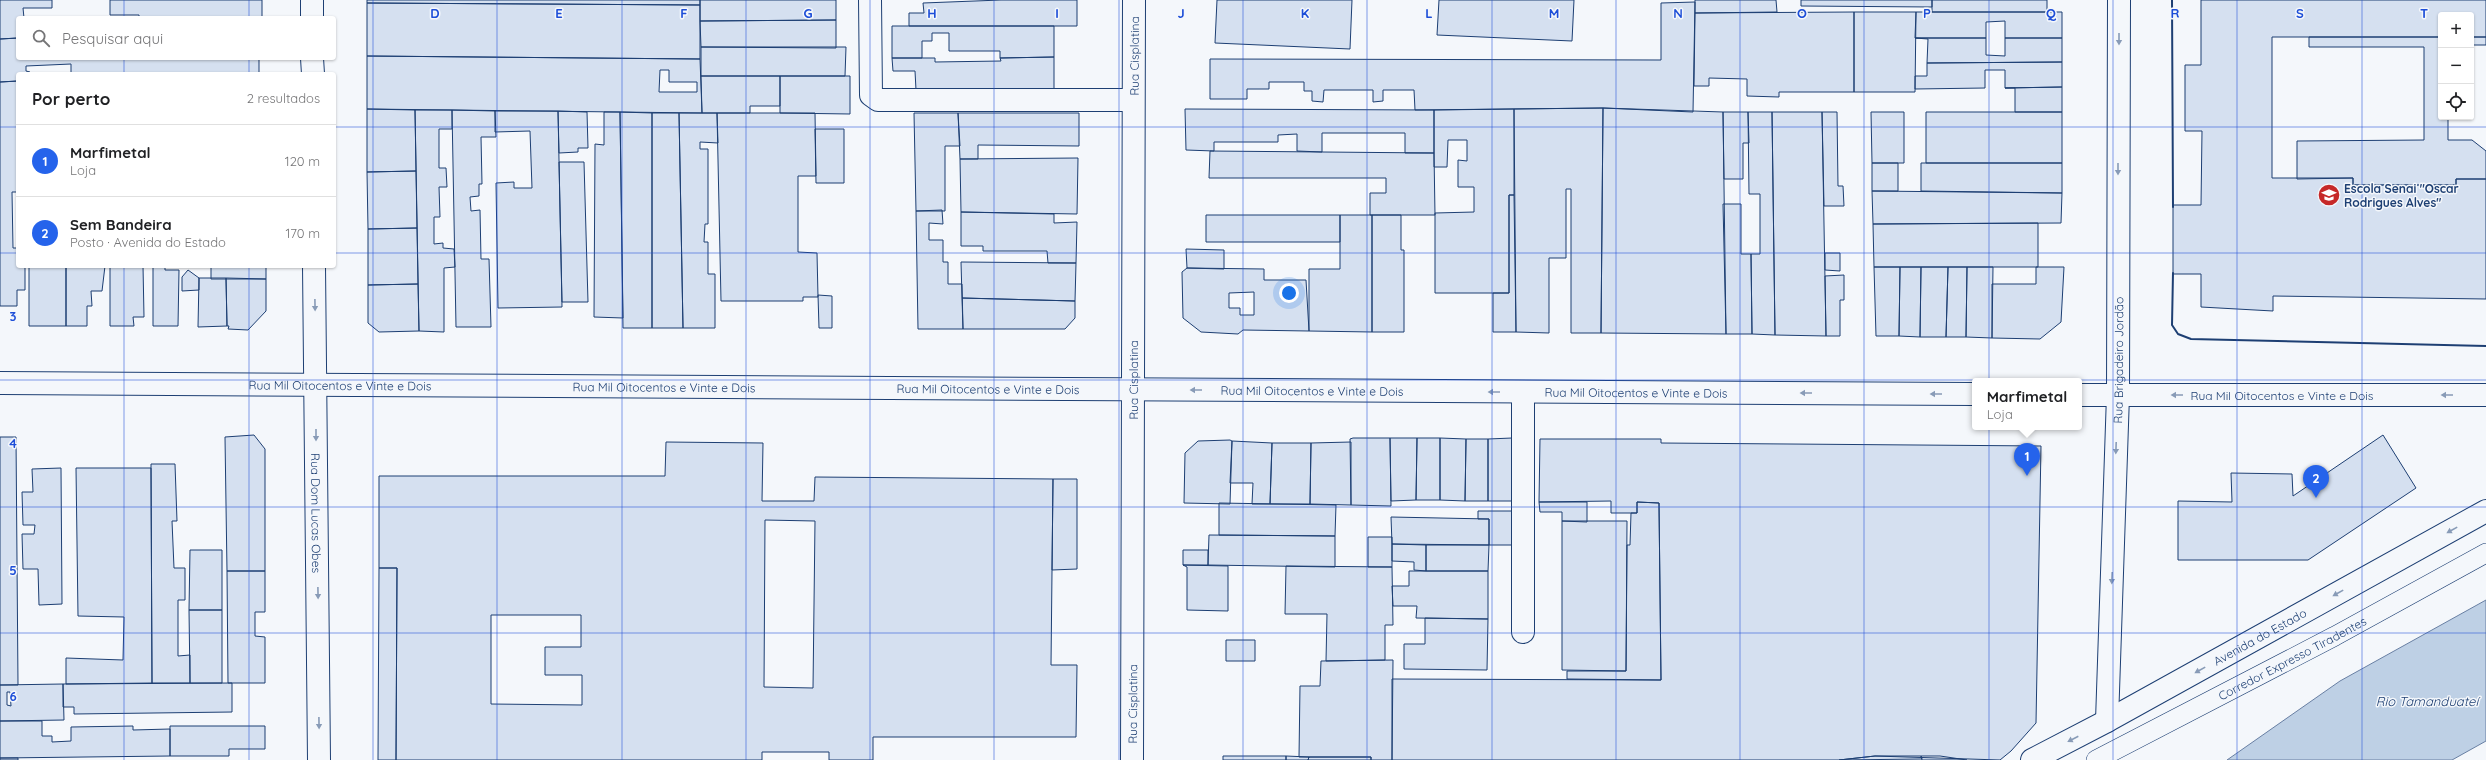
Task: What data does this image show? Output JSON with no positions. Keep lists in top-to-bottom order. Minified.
{"streets":{"main road":["Rua Cisplatina","Rua Brigadeiro Jordão","Rua Mil Oitocentos e Vinte e Dois","Rua Dom Lucas Obes","Avenida do Estado"],"lane":["Corredor Expresso Tiradentes"]},"crossings":[["Rua Cisplatina","Rua Mil Oitocentos e Vinte e Dois"],["Rua Brigadeiro Jordão","Rua Mil Oitocentos e Vinte e Dois"],["Rua Brigadeiro Jordão","Avenida do Estado"],["Rua Mil Oitocentos e Vinte e Dois","Rua Dom Lucas Obes"]],"one_way":["Rua Brigadeiro Jordão","Rua Mil Oitocentos e Vinte e Dois","Rua Dom Lucas Obes","Avenida do Estado"],"water":["Rio Tamanduateí"],"places":{"school or university":["Escola Senai \"Oscar Rodrigues Alves\""]},"page":{"map_buttons":["+","−"],"search":"Pesquisar aqui","heading":["Por perto","2 resultados"],"list":[{"mark":"1","name":"Marfimetal","note":"Loja","value":"120 m"},{"mark":"2","name":"Sem Bandeira","note":"Posto · Avenida do Estado","value":"170 m"}],"popup":["Marfimetal","Loja"],"pins":["1","2"]},"grid":{"columns":["D","E","F","G","H","I","J","K","L","M","N","O","P","Q","R","S","T"],"rows":["3","4","5","6"]}}
